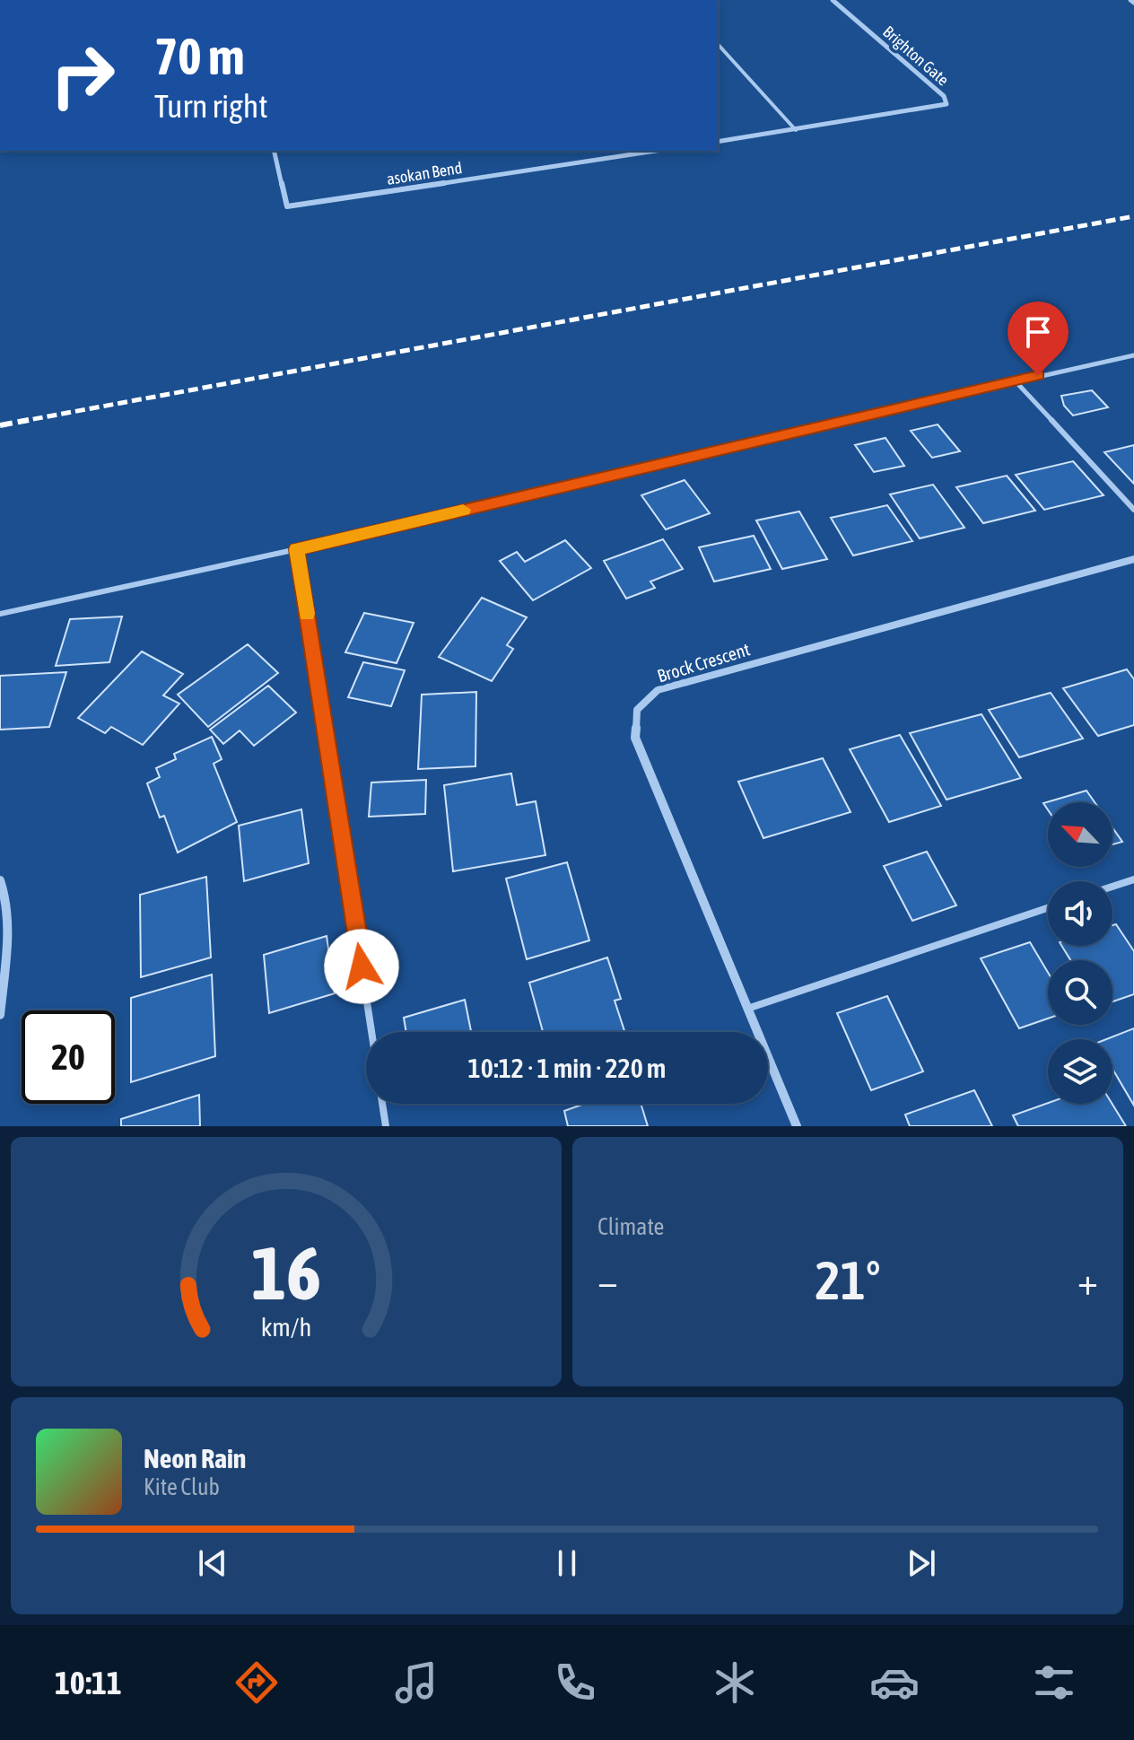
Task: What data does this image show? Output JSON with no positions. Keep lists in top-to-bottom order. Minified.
{"streets":{"street":["Brighton Gate","asokan Bend","Brock Crescent"]},"north":"top left","page":{"turn":["70 m","Turn right"],"limit":"20","trip":"10:12 · 1 min · 220 m","tile":"Climate","heat":["−","21°","+"],"song":["Neon Rain","Kite Club"],"tabs":"10:11","gauge":["16","km/h"]}}
